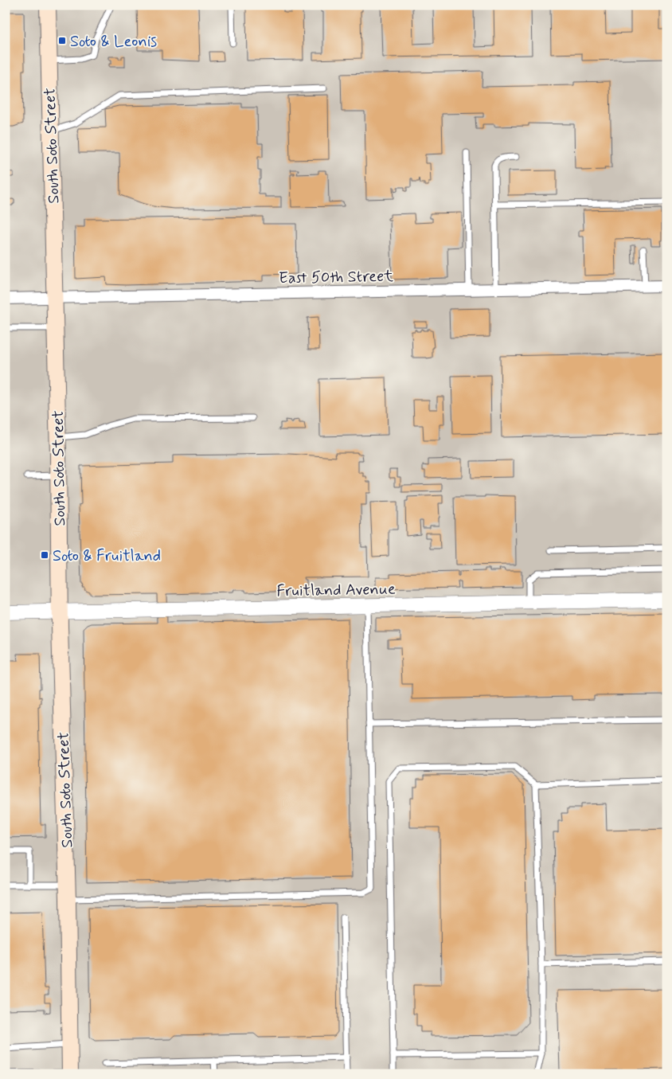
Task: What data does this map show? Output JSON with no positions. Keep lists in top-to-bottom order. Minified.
{"streets":{"main road":["South Soto Street"],"street":["East 50th Street","Fruitland Avenue"]},"crossings":[["South Soto Street","East 50th Street"],["South Soto Street","Fruitland Avenue"]],"places":{"transit":["Soto & Leonis","Soto & Fruitland"]}}
